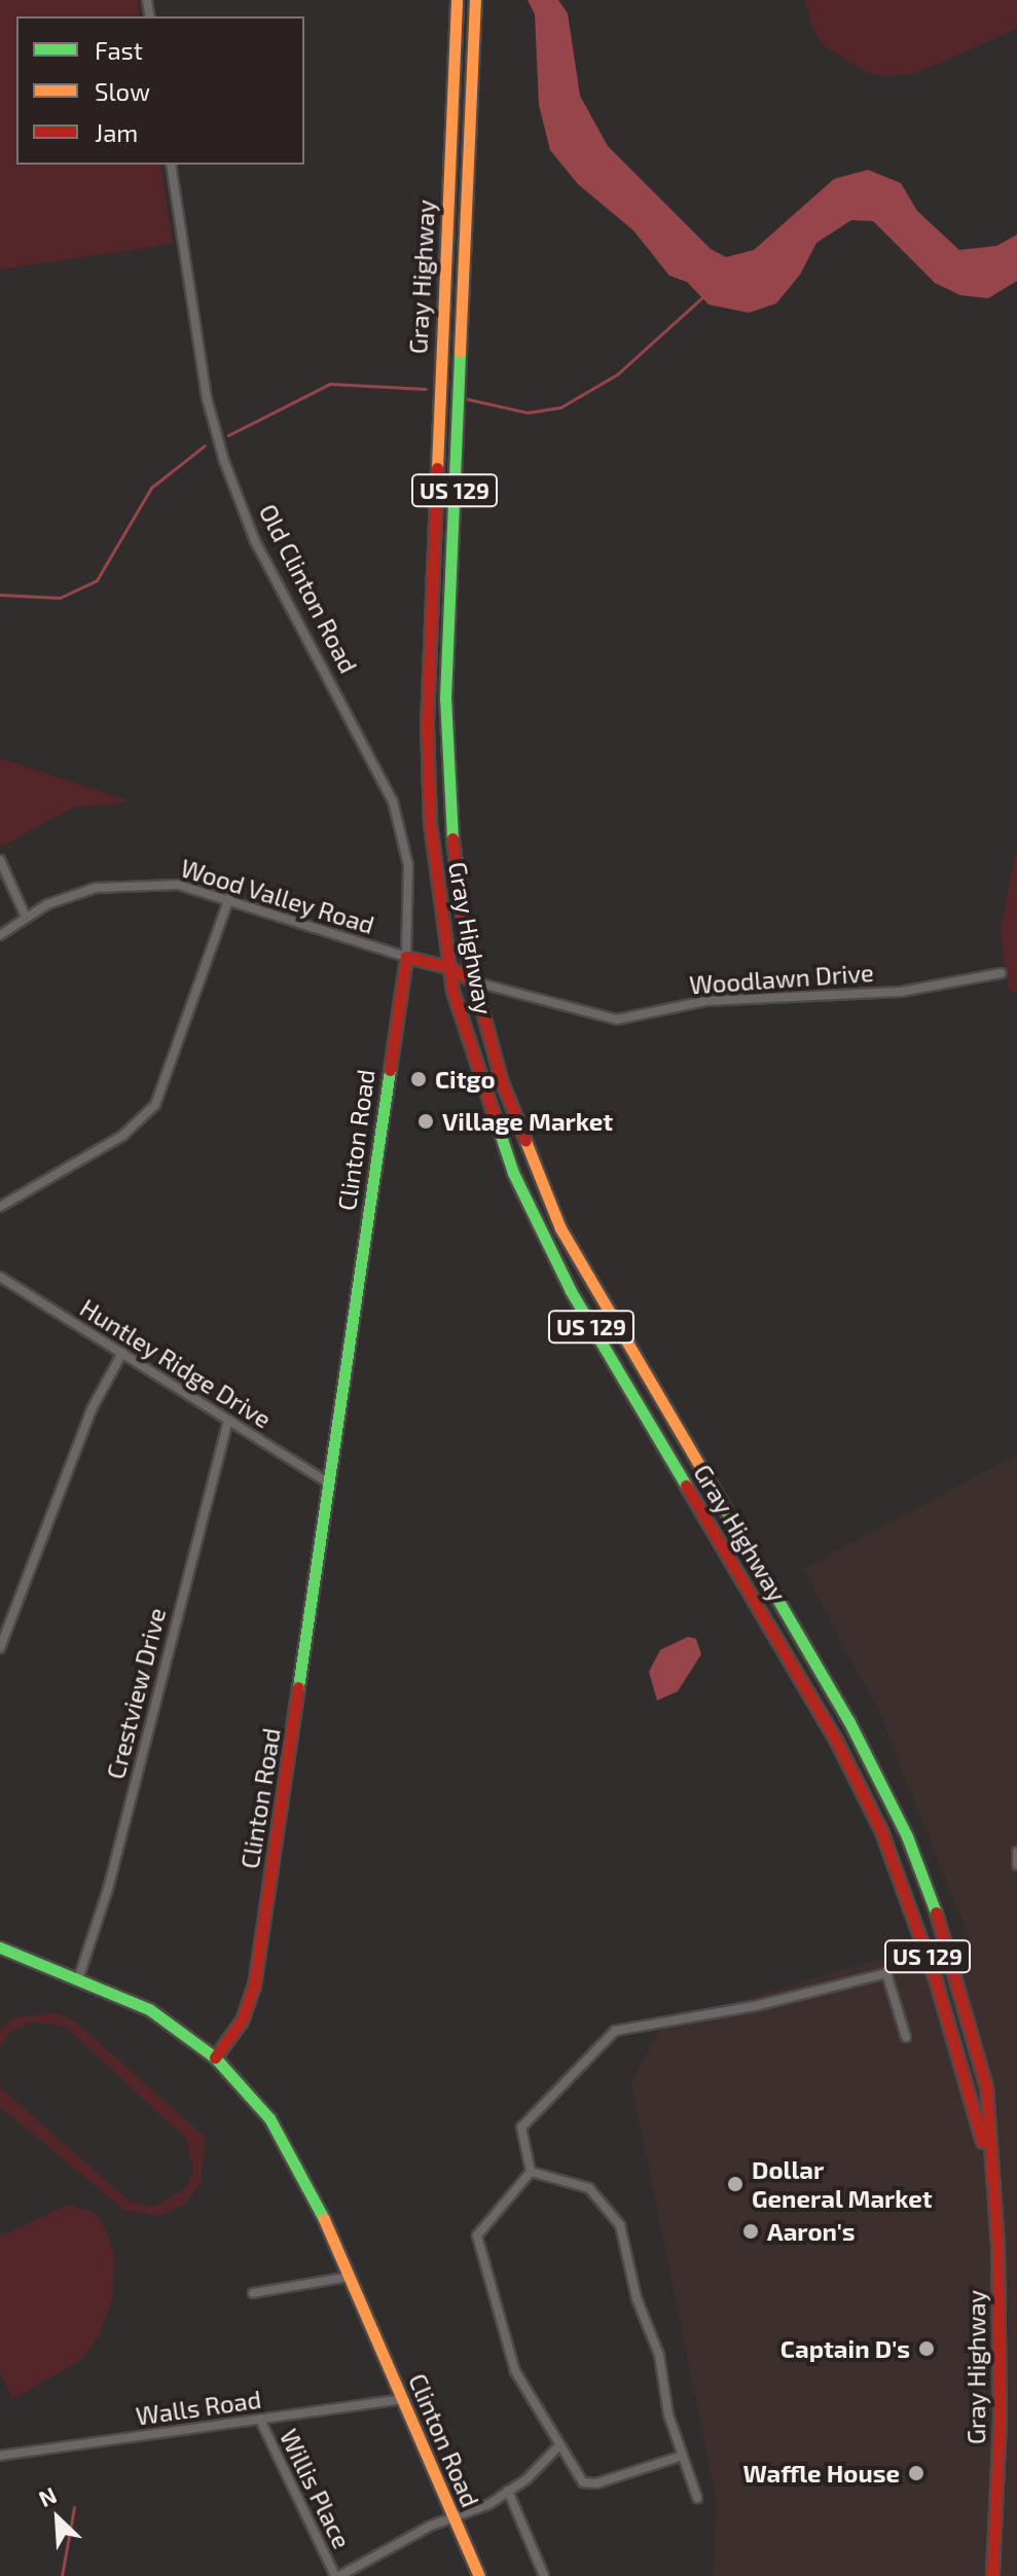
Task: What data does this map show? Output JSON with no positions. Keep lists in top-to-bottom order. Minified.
{"streets":{"main road":["Gray Highway","US 129","Clinton Road"],"street":["Old Clinton Road","Wood Valley Road","Woodlawn Drive","Huntley Ridge Drive","Crestview Drive","Walls Road","Willis Place"]},"crossings":[["Gray Highway","Woodlawn Drive"],["Old Clinton Road","Wood Valley Road"],["Old Clinton Road","Clinton Road"],["Wood Valley Road","Clinton Road"],["Clinton Road","Huntley Ridge Drive"],["Clinton Road","Walls Road"],["Huntley Ridge Drive","Crestview Drive"],["Walls Road","Willis Place"]],"places":["Citgo","Village Market","Dollar General Market","Aaron's","Captain D's","Waffle House"],"legend":["Fast","Slow","Jam"],"north":"top left"}
